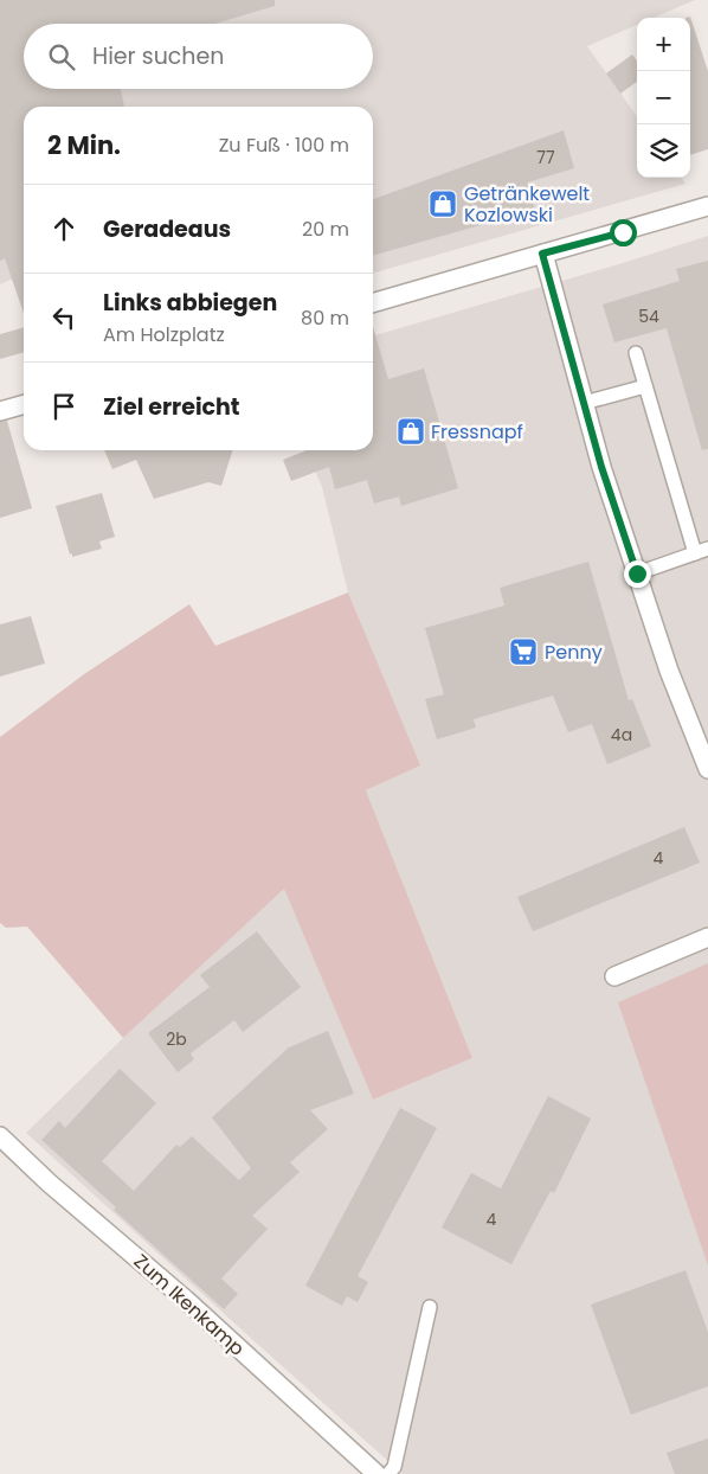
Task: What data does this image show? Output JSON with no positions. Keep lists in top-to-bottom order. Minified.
{"streets":{"street":["Zum Ikenkamp"]},"places":{"shop":["Getränkewelt Kozlowski","Fressnapf"],"supermarket":["Penny"]},"house_numbers":["77","54","4a","4","2b","4"],"page":{"map_buttons":["+","−"],"search":"Hier suchen","heading":["2 Min.","Zu Fuß · 100 m"],"list":[["Geradeaus","20 m"],["Links abbiegen","Am Holzplatz","80 m"],"Ziel erreicht"]}}
